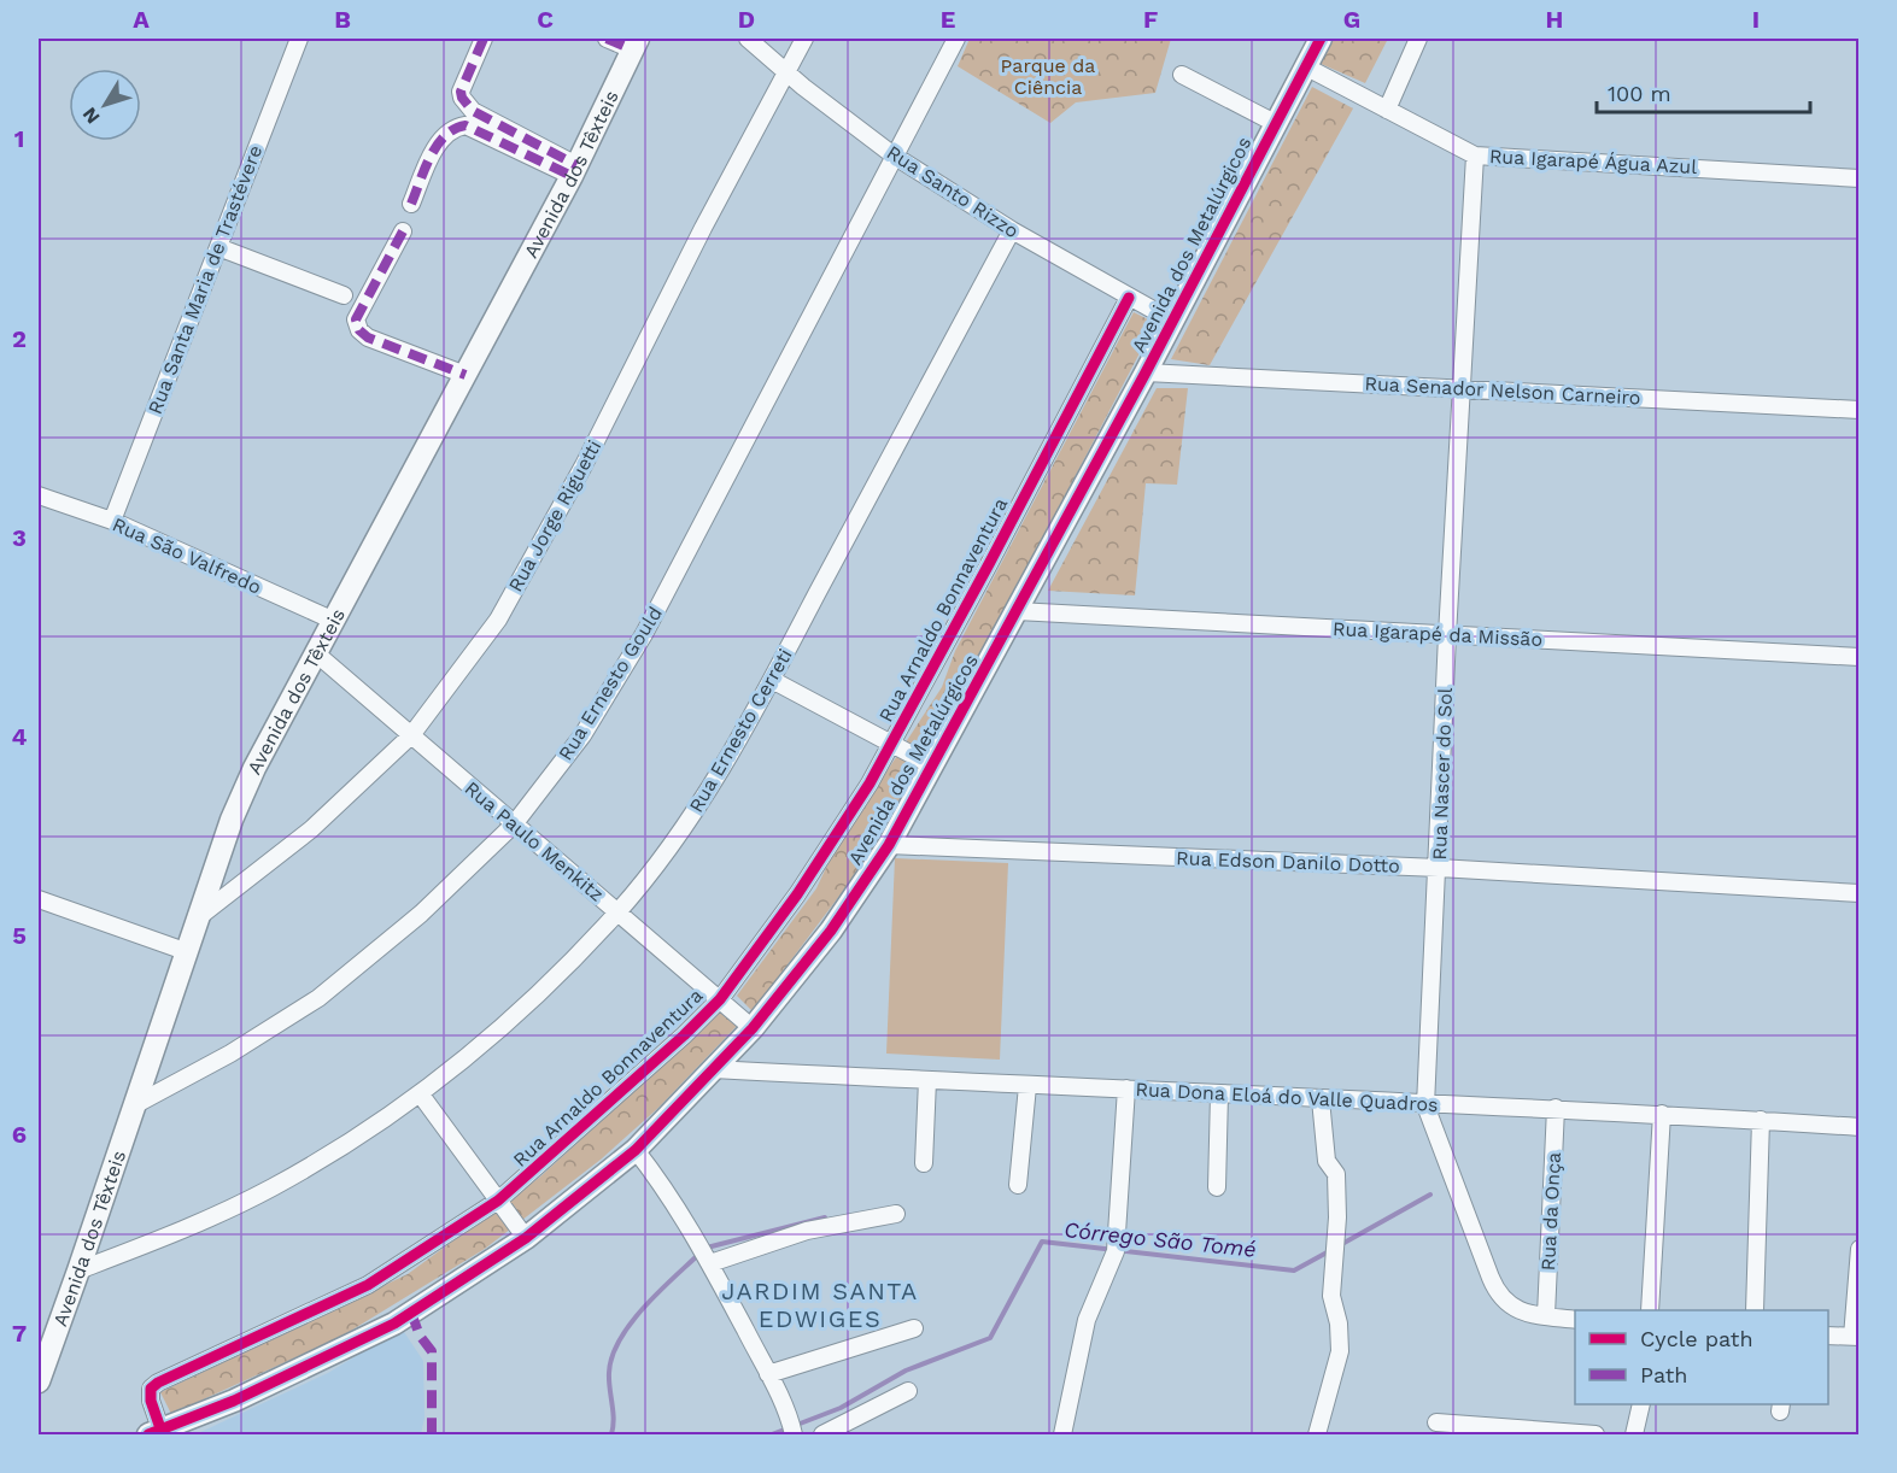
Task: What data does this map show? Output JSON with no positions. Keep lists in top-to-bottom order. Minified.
{"streets":{"main road":["Avenida dos Têxteis","Avenida dos Metalúrgicos"],"street":["Rua Igarapé Água Azul","Rua Santo Rizzo","Rua Santa Maria de Trastévere","Rua Senador Nelson Carneiro","Rua Jorge Riguetti","Rua São Valfredo","Rua Arnaldo Bonnaventura","Rua Igarapé da Missão","Rua Ernesto Gould","Rua Ernesto Cerreti","Rua Nascer do Sol","Rua Paulo Menkitz","Rua Edson Danilo Dotto","Rua Dona Eloá do Valle Quadros","Rua da Onça"]},"crossings":[["Rua Igarapé Água Azul","Avenida dos Metalúrgicos"],["Rua Igarapé Água Azul","Rua Nascer do Sol"],["Avenida dos Têxteis","Rua Jorge Riguetti"],["Avenida dos Têxteis","Rua São Valfredo"],["Avenida dos Têxteis","Rua Ernesto Gould"],["Avenida dos Têxteis","Rua Ernesto Cerreti"],["Avenida dos Têxteis","Rua Paulo Menkitz"],["Rua Santo Rizzo","Avenida dos Metalúrgicos"],["Rua Santo Rizzo","Rua Jorge Riguetti"],["Rua Santo Rizzo","Rua Arnaldo Bonnaventura"],["Rua Santo Rizzo","Rua Ernesto Gould"],["Rua Santo Rizzo","Rua Ernesto Cerreti"],["Avenida dos Metalúrgicos","Rua Senador Nelson Carneiro"],["Avenida dos Metalúrgicos","Rua Arnaldo Bonnaventura"],["Avenida dos Metalúrgicos","Rua Igarapé da Missão"],["Avenida dos Metalúrgicos","Rua Paulo Menkitz"],["Avenida dos Metalúrgicos","Rua Edson Danilo Dotto"],["Avenida dos Metalúrgicos","Rua Dona Eloá do Valle Quadros"],["Rua Santa Maria de Trastévere","Rua São Valfredo"],["Rua Senador Nelson Carneiro","Rua Nascer do Sol"],["Rua Jorge Riguetti","Rua Paulo Menkitz"],["Rua Arnaldo Bonnaventura","Rua Paulo Menkitz"],["Rua Igarapé da Missão","Rua Nascer do Sol"],["Rua Ernesto Gould","Rua Paulo Menkitz"],["Rua Ernesto Cerreti","Rua Paulo Menkitz"],["Rua Nascer do Sol","Rua Edson Danilo Dotto"],["Rua Nascer do Sol","Rua Dona Eloá do Valle Quadros"],["Rua Nascer do Sol","Rua da Onça"],["Rua Dona Eloá do Valle Quadros","Rua da Onça"]],"districts":["JARDIM SANTA EDWIGES"],"water":["Córrego São Tomé"],"parks":["Parque da Ciência"],"legend":["Cycle path","Path"],"scale_bar":"100 m","north":"bottom left","grid":{"columns":["A","B","C","D","E","F","G","H","I"],"rows":["1","2","3","4","5","6","7"]}}
